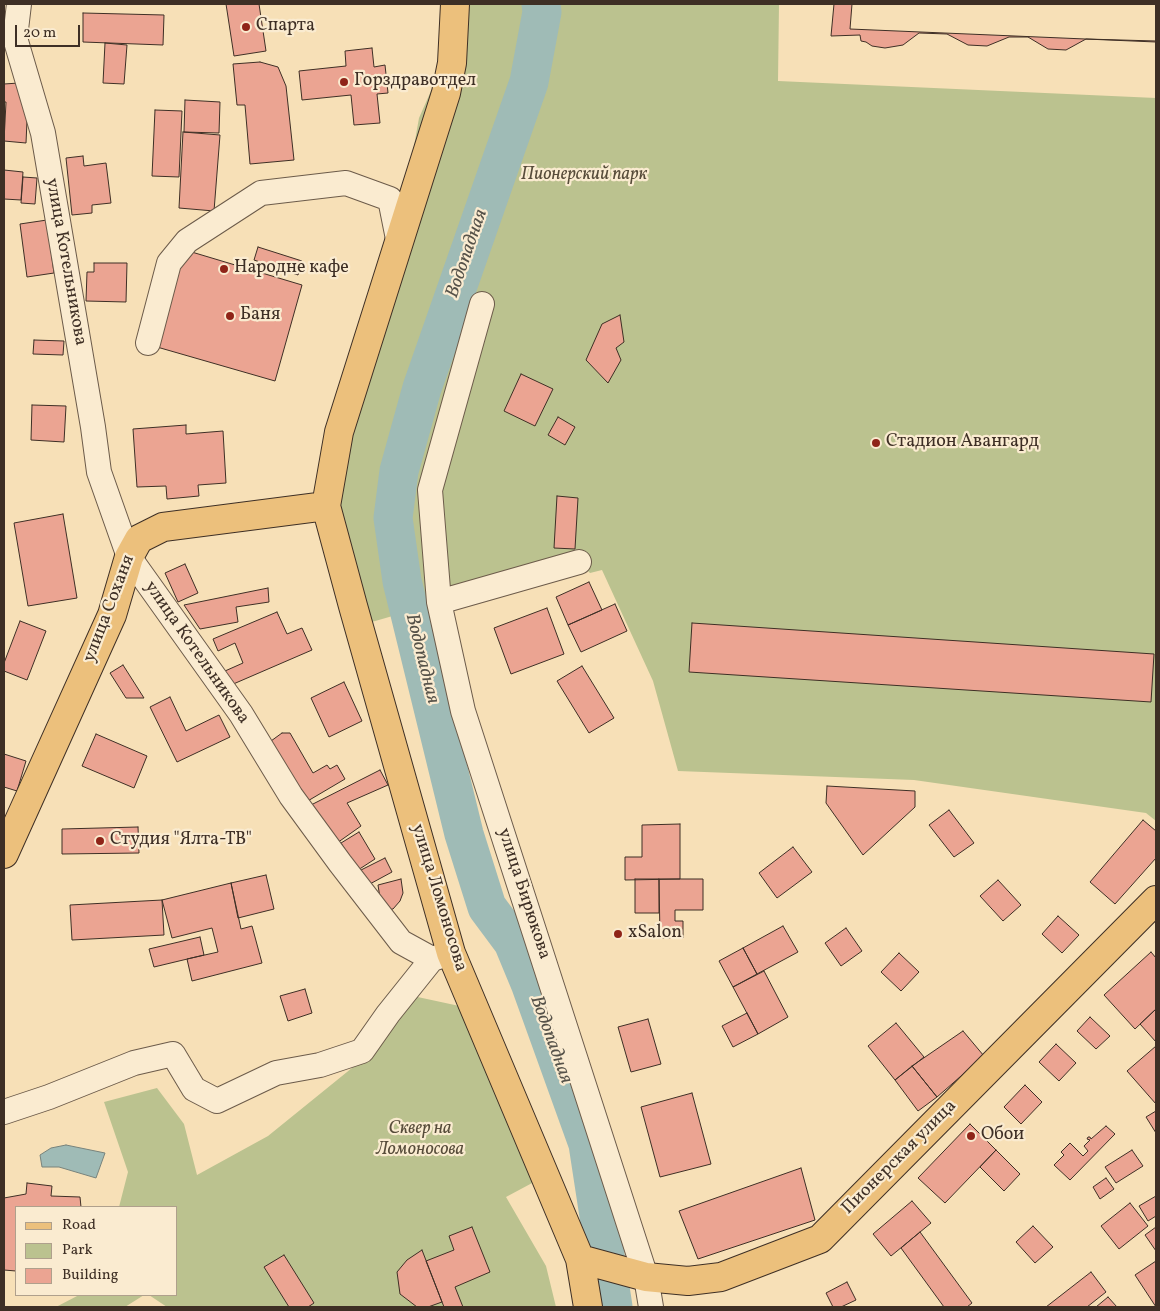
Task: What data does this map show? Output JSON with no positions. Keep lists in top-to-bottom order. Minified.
{"streets":{"main road":["улица Соханя","улица Ломоносова","Пионерская улица"],"street":["улица Котельникова","улица Бирюкова"]},"crossings":[["улица Котельникова","улица Соханя"],["улица Котельникова","улица Ломоносова"],["улица Соханя","улица Ломоносова"],["улица Бирюкова","Пионерская улица"],["улица Ломоносова","Пионерская улица"]],"water":["Водопадная"],"parks":["Пионерский парк","Сквер на Ломоносова"],"places":["Спарта","Горздравотдел","Народне кафе","Баня","Стадион Авангард","Студия \"Ялта-ТВ\"","xSalon","Обои"],"legend":["Road","Park","Building"],"scale_bar":"20 m"}
